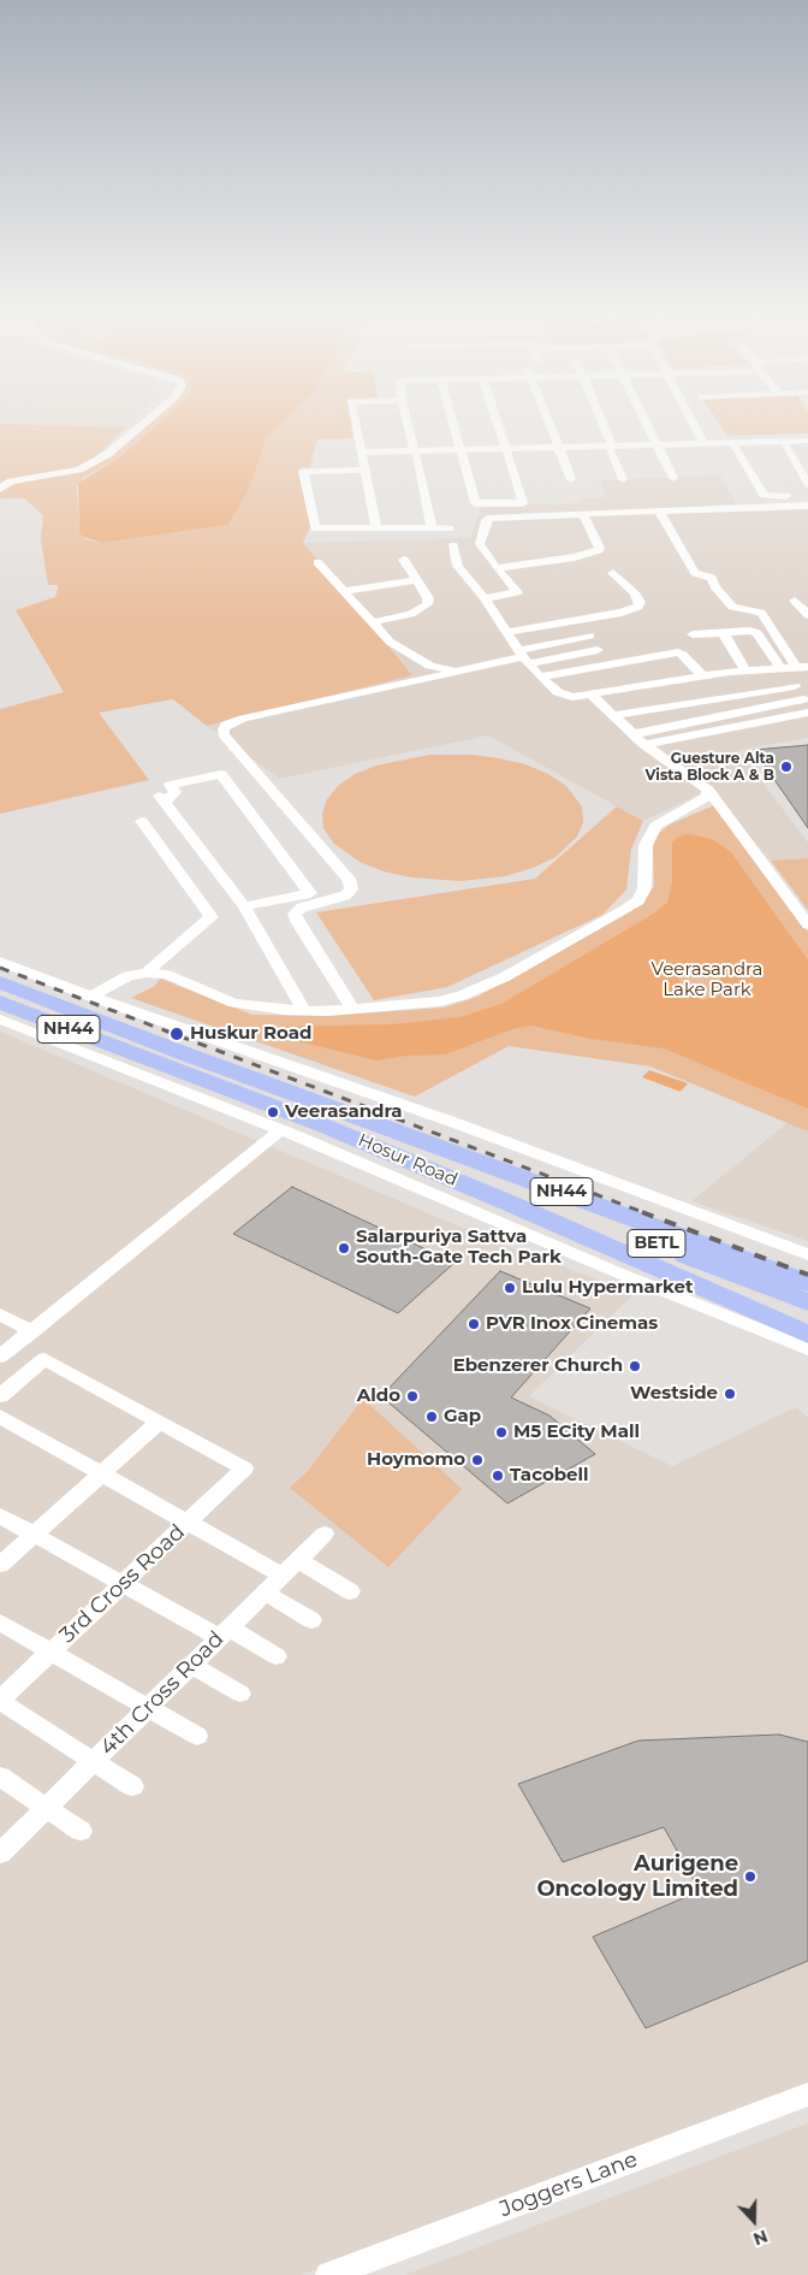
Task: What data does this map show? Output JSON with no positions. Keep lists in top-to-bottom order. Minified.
{"streets":{"highway":["NH44","Hosur Road","BETL"],"street":["3rd Cross Road","4th Cross Road","Joggers Lane"]},"crossings":[["Hosur Road","BETL"]],"parks":["Veerasandra Lake Park"],"places":["Guesture Alta Vista Block A & B","Huskur Road","Veerasandra","Salarpuriya Sattva South-Gate Tech Park","Lulu Hypermarket","PVR Inox Cinemas","Ebenzerer Church","Westside","Aldo","Gap","M5 ECity Mall","Hoymomo","Tacobell","Aurigene Oncology Limited"],"north":"bottom"}
